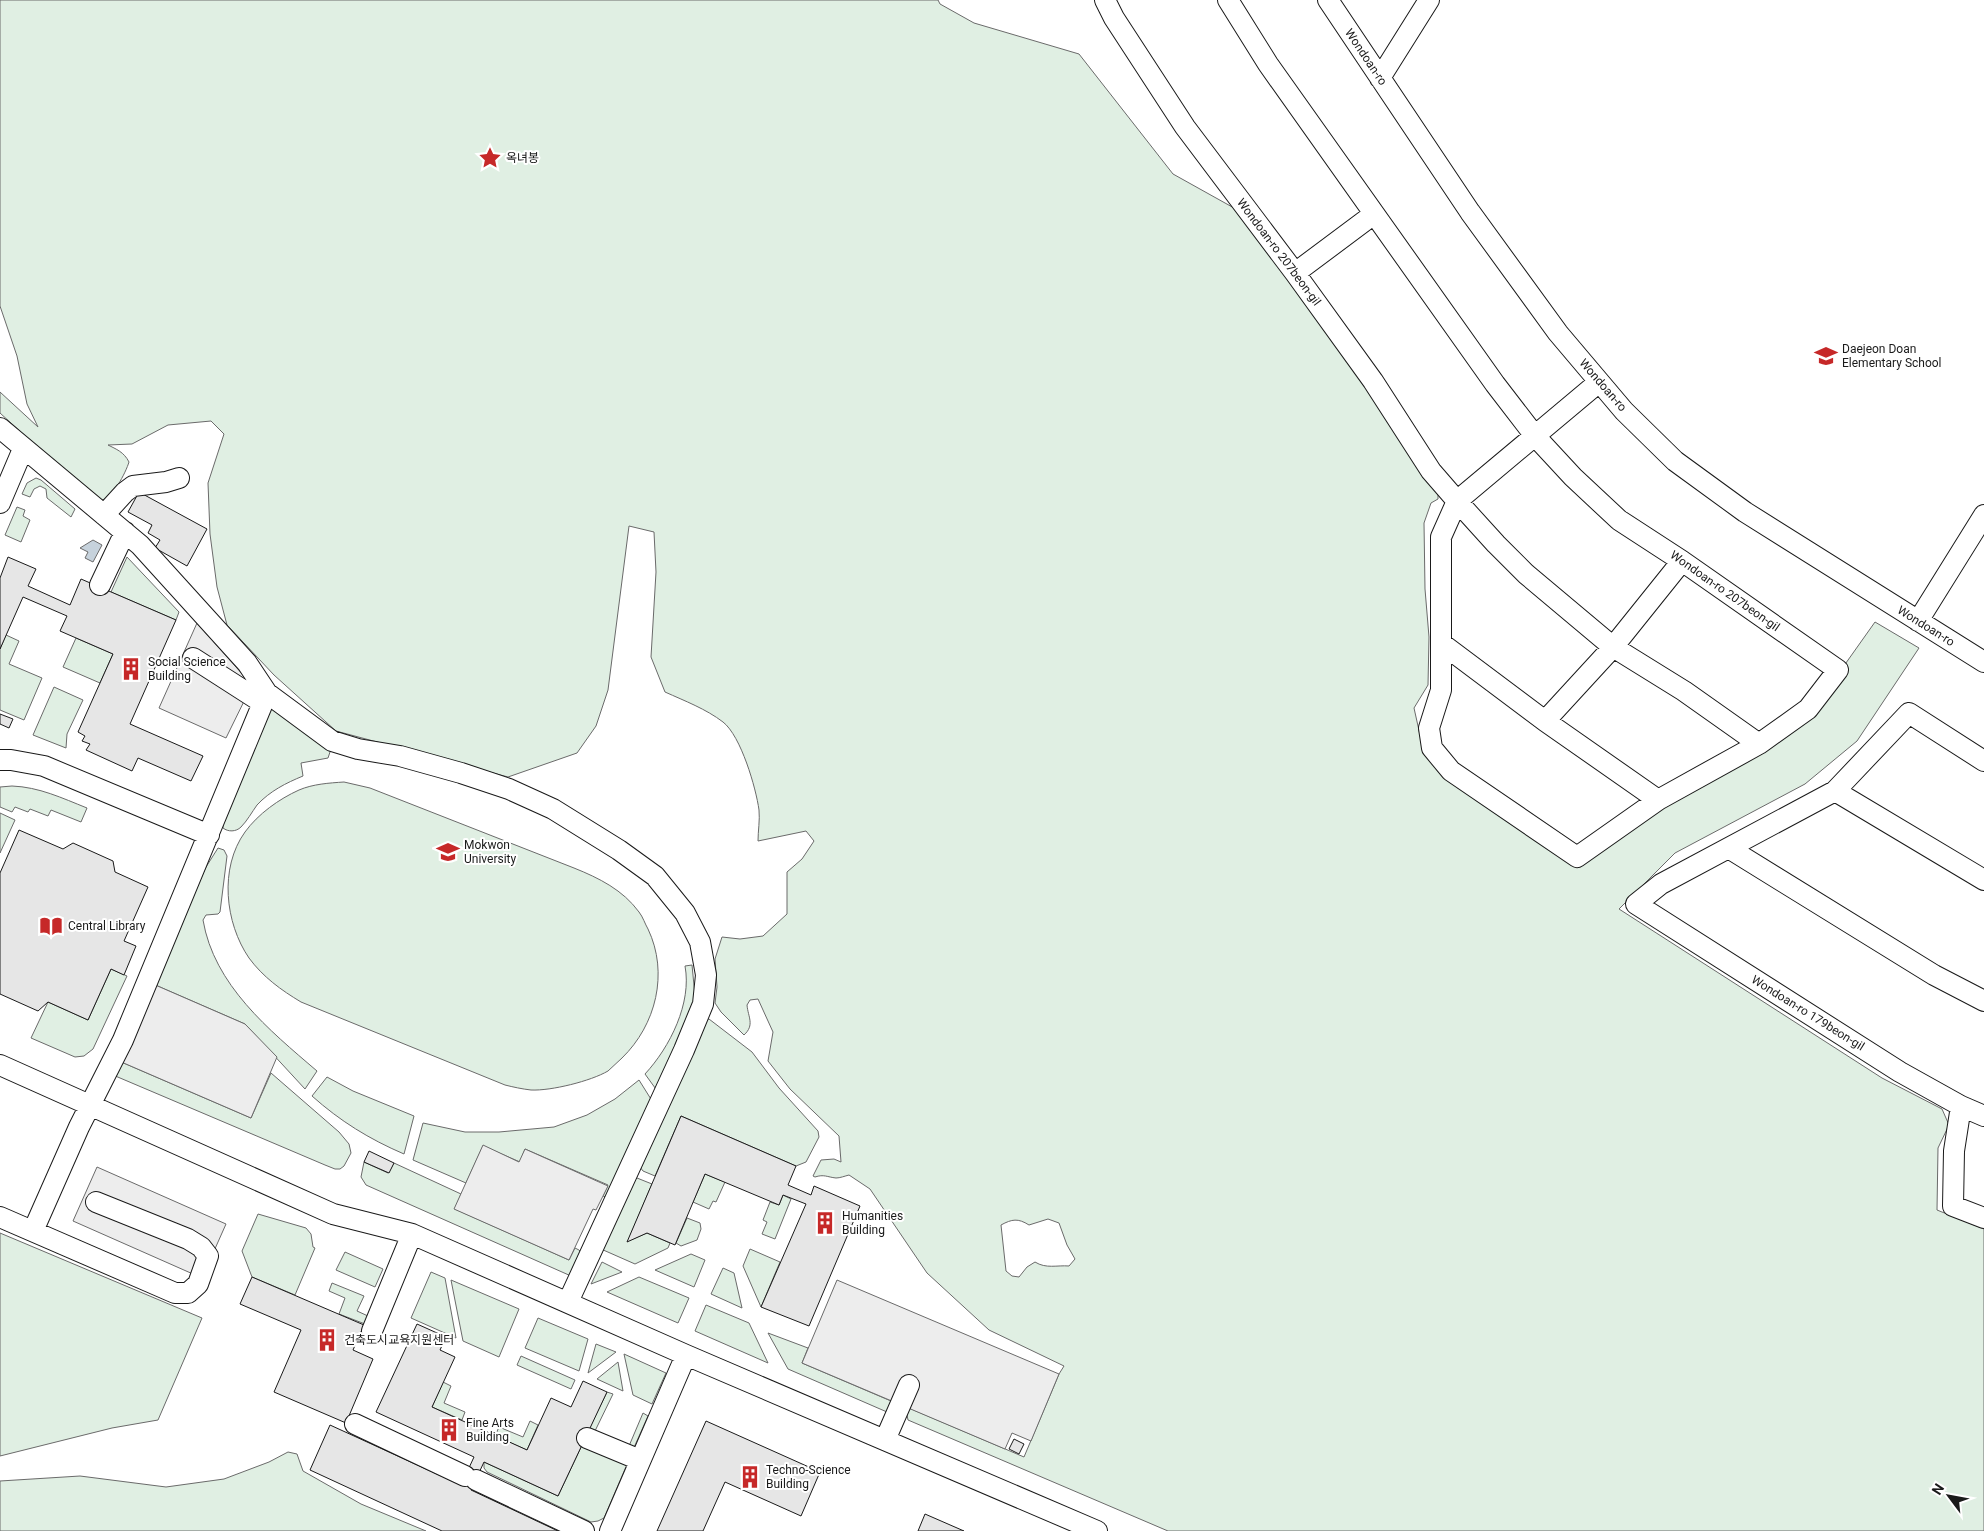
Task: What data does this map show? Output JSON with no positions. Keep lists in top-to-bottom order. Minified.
{"streets":{"street":["Wondoan-ro","Wondoan-ro 207beon-gil","Wondoan-ro 179beon-gil"]},"crossings":[["Wondoan-ro","Wondoan-ro 207beon-gil"]],"places":{"place":["옥녀봉"],"school or university":["Daejeon Doan Elementary School","Mokwon University"],"building":["Social Science Building","Humanities Building","건축도시교육지원센터","Fine Arts Building","Techno-Science Building"],"library":["Central Library"]},"north":"top left"}
